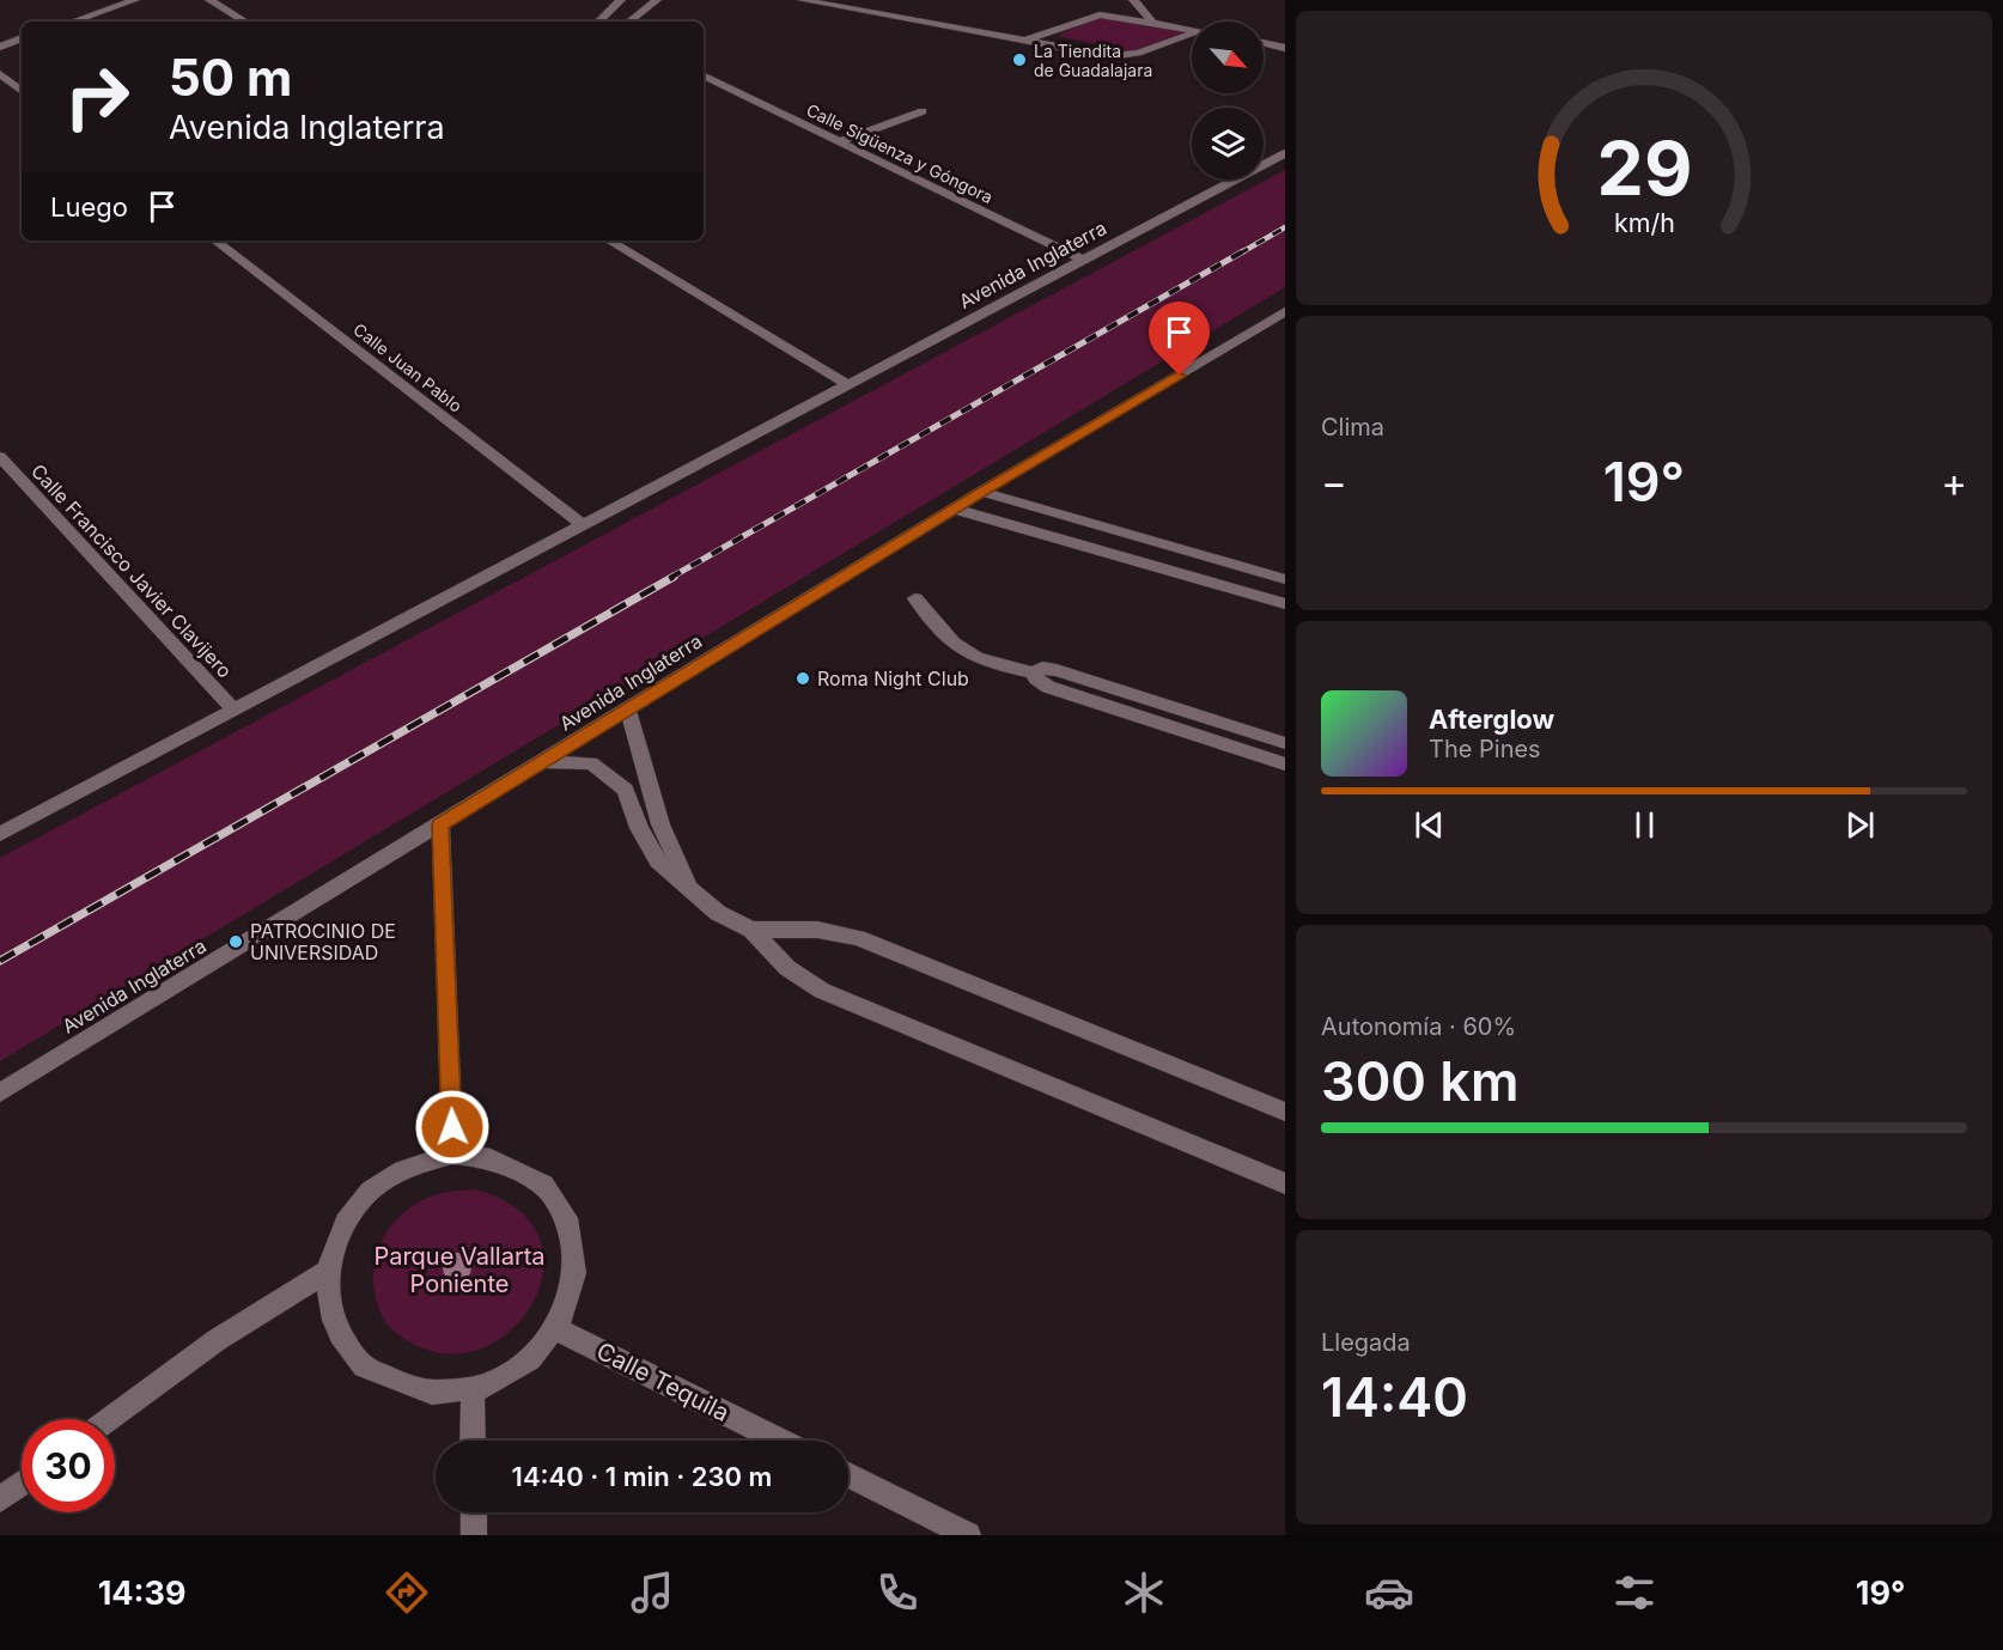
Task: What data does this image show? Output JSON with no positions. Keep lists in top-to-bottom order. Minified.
{"streets":{"street":["Calle Sigüenza y Góngora","Avenida Inglaterra","Calle Juan Pablo","Calle Francisco Javier Clavijero","Calle Tequila"]},"crossings":[["Calle Sigüenza y Góngora","Avenida Inglaterra"],["Avenida Inglaterra","Calle Juan Pablo"],["Avenida Inglaterra","Calle Francisco Javier Clavijero"]],"parks":["Parque Vallarta Poniente"],"places":["La Tiendita de Guadalajara","Roma Night Club","PATROCINIO DE UNIVERSIDAD"],"north":"bottom right","page":{"turn":["50 m","Avenida Inglaterra"],"then":"Luego","tile":["Clima",["Autonomía · 60%","300 km"],["Llegada","14:40"]],"heat":["−","19°","+"],"song":["Afterglow","The Pines"],"limit":"30","trip":"14:40 · 1 min · 230 m","tabs":["14:39","19°"],"gauge":["29","km/h"]}}
